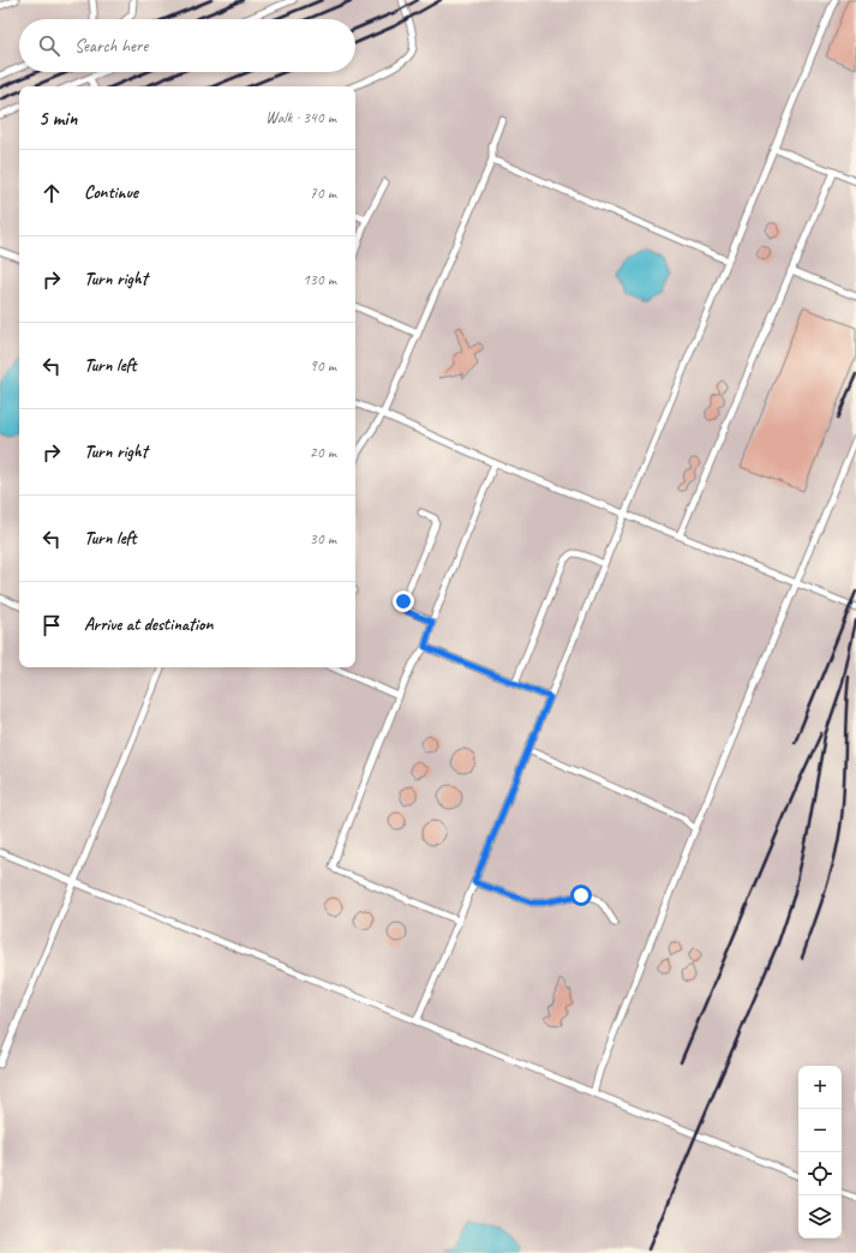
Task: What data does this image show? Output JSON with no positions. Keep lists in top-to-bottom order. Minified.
{"page":{"search":"Search here","heading":["5 min","Walk · 340 m"],"list":[["Continue","70 m"],["Turn right","130 m"],["Turn left","90 m"],["Turn right","20 m"],["Turn left","30 m"],"Arrive at destination"],"map_buttons":["+","−"]}}
